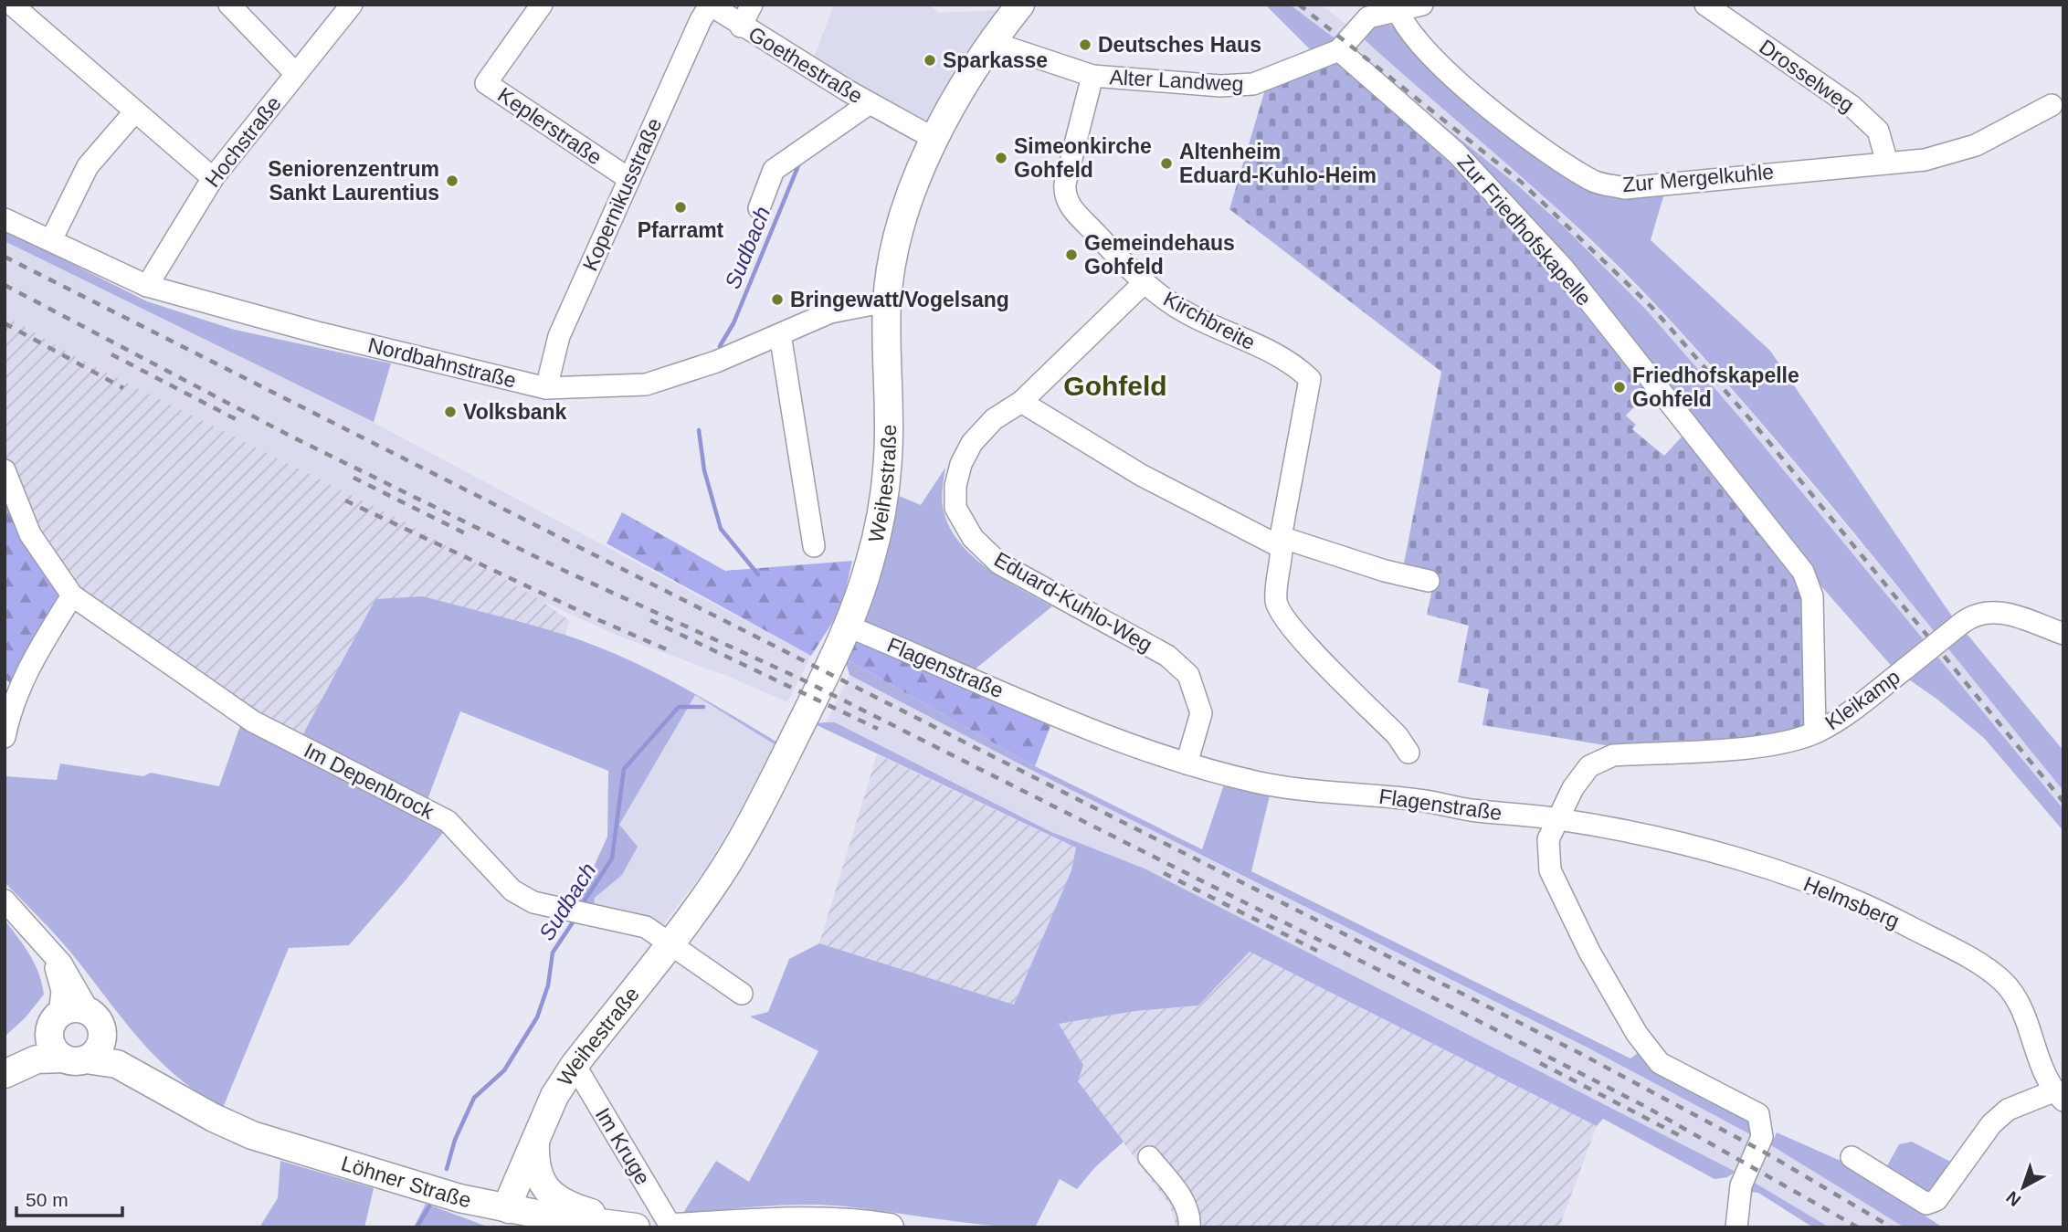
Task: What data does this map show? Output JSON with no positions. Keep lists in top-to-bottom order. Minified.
{"streets":{"main road":["Weihestraße","Löhner Straße"],"street":["Goethestraße","Drosselweg","Alter Landweg","Keplerstraße","Hochstraße","Zur Mergelkuhle","Kopernikusstraße","Zur Friedhofskapelle","Kirchbreite","Nordbahnstraße","Eduard-Kuhlo-Weg","Flagenstraße","Kleikamp","Im Depenbrock","Helmsberg","Im Kruge"]},"crossings":[["Goethestraße","Kopernikusstraße"],["Goethestraße","Weihestraße"],["Drosselweg","Zur Mergelkuhle"],["Alter Landweg","Zur Mergelkuhle"],["Alter Landweg","Zur Friedhofskapelle"],["Alter Landweg","Kirchbreite"],["Alter Landweg","Weihestraße"],["Keplerstraße","Kopernikusstraße"],["Hochstraße","Nordbahnstraße"],["Kopernikusstraße","Nordbahnstraße"],["Zur Friedhofskapelle","Kleikamp"],["Kirchbreite","Eduard-Kuhlo-Weg"],["Nordbahnstraße","Weihestraße"],["Weihestraße","Flagenstraße"],["Weihestraße","Im Depenbrock"],["Weihestraße","Im Kruge"],["Weihestraße","Löhner Straße"],["Eduard-Kuhlo-Weg","Flagenstraße"],["Flagenstraße","Kleikamp"],["Flagenstraße","Helmsberg"],["Kleikamp","Helmsberg"]],"districts":["Gohfeld"],"water":["Sudbach"],"places":["Deutsches Haus","Sparkasse","Simeonkirche Gohfeld","Altenheim Eduard-Kuhlo-Heim","Seniorenzentrum Sankt Laurentius","Pfarramt","Gemeindehaus Gohfeld","Bringewatt/Vogelsang","Friedhofskapelle Gohfeld","Volksbank"],"scale_bar":"50 m","north":"bottom left"}
